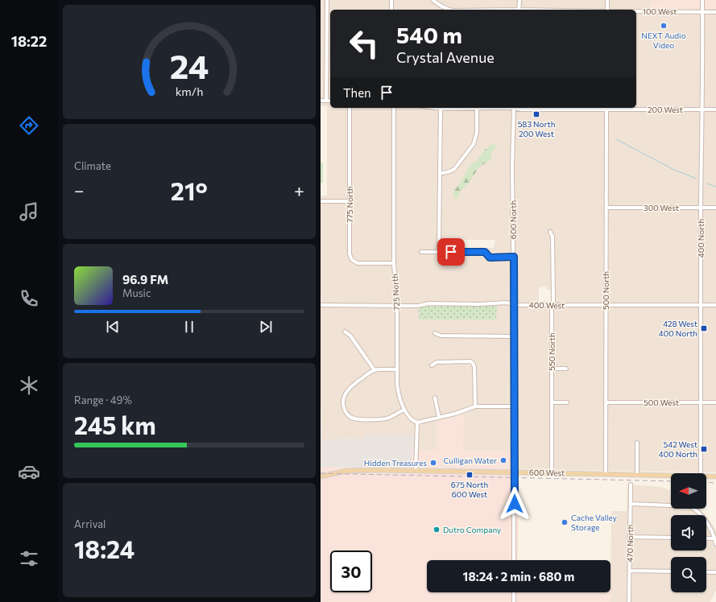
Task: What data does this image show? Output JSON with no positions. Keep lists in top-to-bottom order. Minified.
{"streets":{"main road":["600 West"],"street":["100 West","200 West","775 North","300 West","600 North","400 North","500 North","725 North","400 West","550 North","500 West","470 North"]},"crossings":[["100 West","400 North"],["200 West","400 North"],["200 West","500 North"],["775 North","725 North"],["300 West","400 North"],["300 West","500 North"],["600 North","400 West"],["600 North","600 West"],["400 North","400 West"],["400 North","500 West"],["500 North","400 West"],["500 North","500 West"],["500 North","600 West"],["725 North","400 West"],["400 West","550 North"],["550 North","600 West"]],"places":{"other":["NEXT Audio Video","Culligan Water","Hidden Treasures","Cache Valley Storage","Dutro Company"],"transit":["583 North 200 West","428 West 400 North","542 West 400 North","675 North 600 West"]},"north":"left","page":{"tabs":"18:22","turn":["540 m","Crystal Avenue"],"then":"Then","tile":["Climate",["Range · 49%","245 km"],["Arrival","18:24"]],"heat":["−","21°","+"],"song":["96.9 FM","Music"],"limit":"30","trip":"18:24 · 2 min · 680 m","gauge":["24","km/h"]}}
